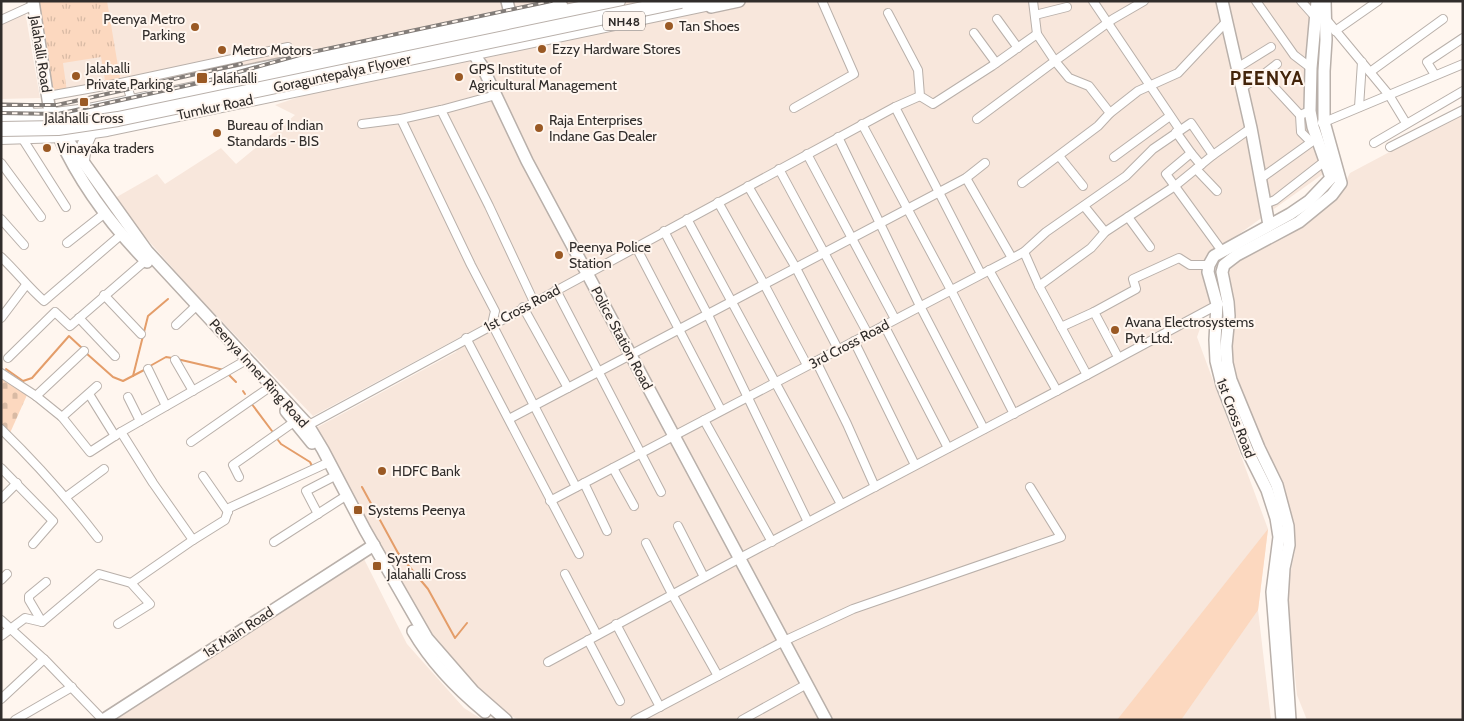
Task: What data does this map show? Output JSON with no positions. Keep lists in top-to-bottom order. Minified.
{"streets":{"highway":["NH48","Goraguntepalya Flyover","Tumkur Road"],"street":["Jalahalli Road","1st Cross Road","Police Station Road","3rd Cross Road","Peenya Inner Ring Road","1st Main Road"]},"crossings":[["Jalahalli Road","Tumkur Road"],["Jalahalli Road","Peenya Inner Ring Road"],["Tumkur Road","Police Station Road"],["Tumkur Road","Peenya Inner Ring Road"],["1st Cross Road","Police Station Road"],["1st Cross Road","Peenya Inner Ring Road"],["Police Station Road","3rd Cross Road"],["Peenya Inner Ring Road","1st Main Road"]],"districts":["PEENYA"],"places":{"other":["Tan Shoes","Peenya Metro Parking","Ezzy Hardware Stores","Metro Motors","Jalahalli Private Parking","GPS Institute of Agricultural Management","Raja Enterprises Indane Gas Dealer","Bureau of Indian Standards - BIS","Vinayaka traders","Peenya Police Station","Avana Electrosystems Pvt. Ltd.","HDFC Bank"],"transit":["Jalahalli","Jalahalli Cross","Systems Peenya","System Jalahalli Cross"]}}
